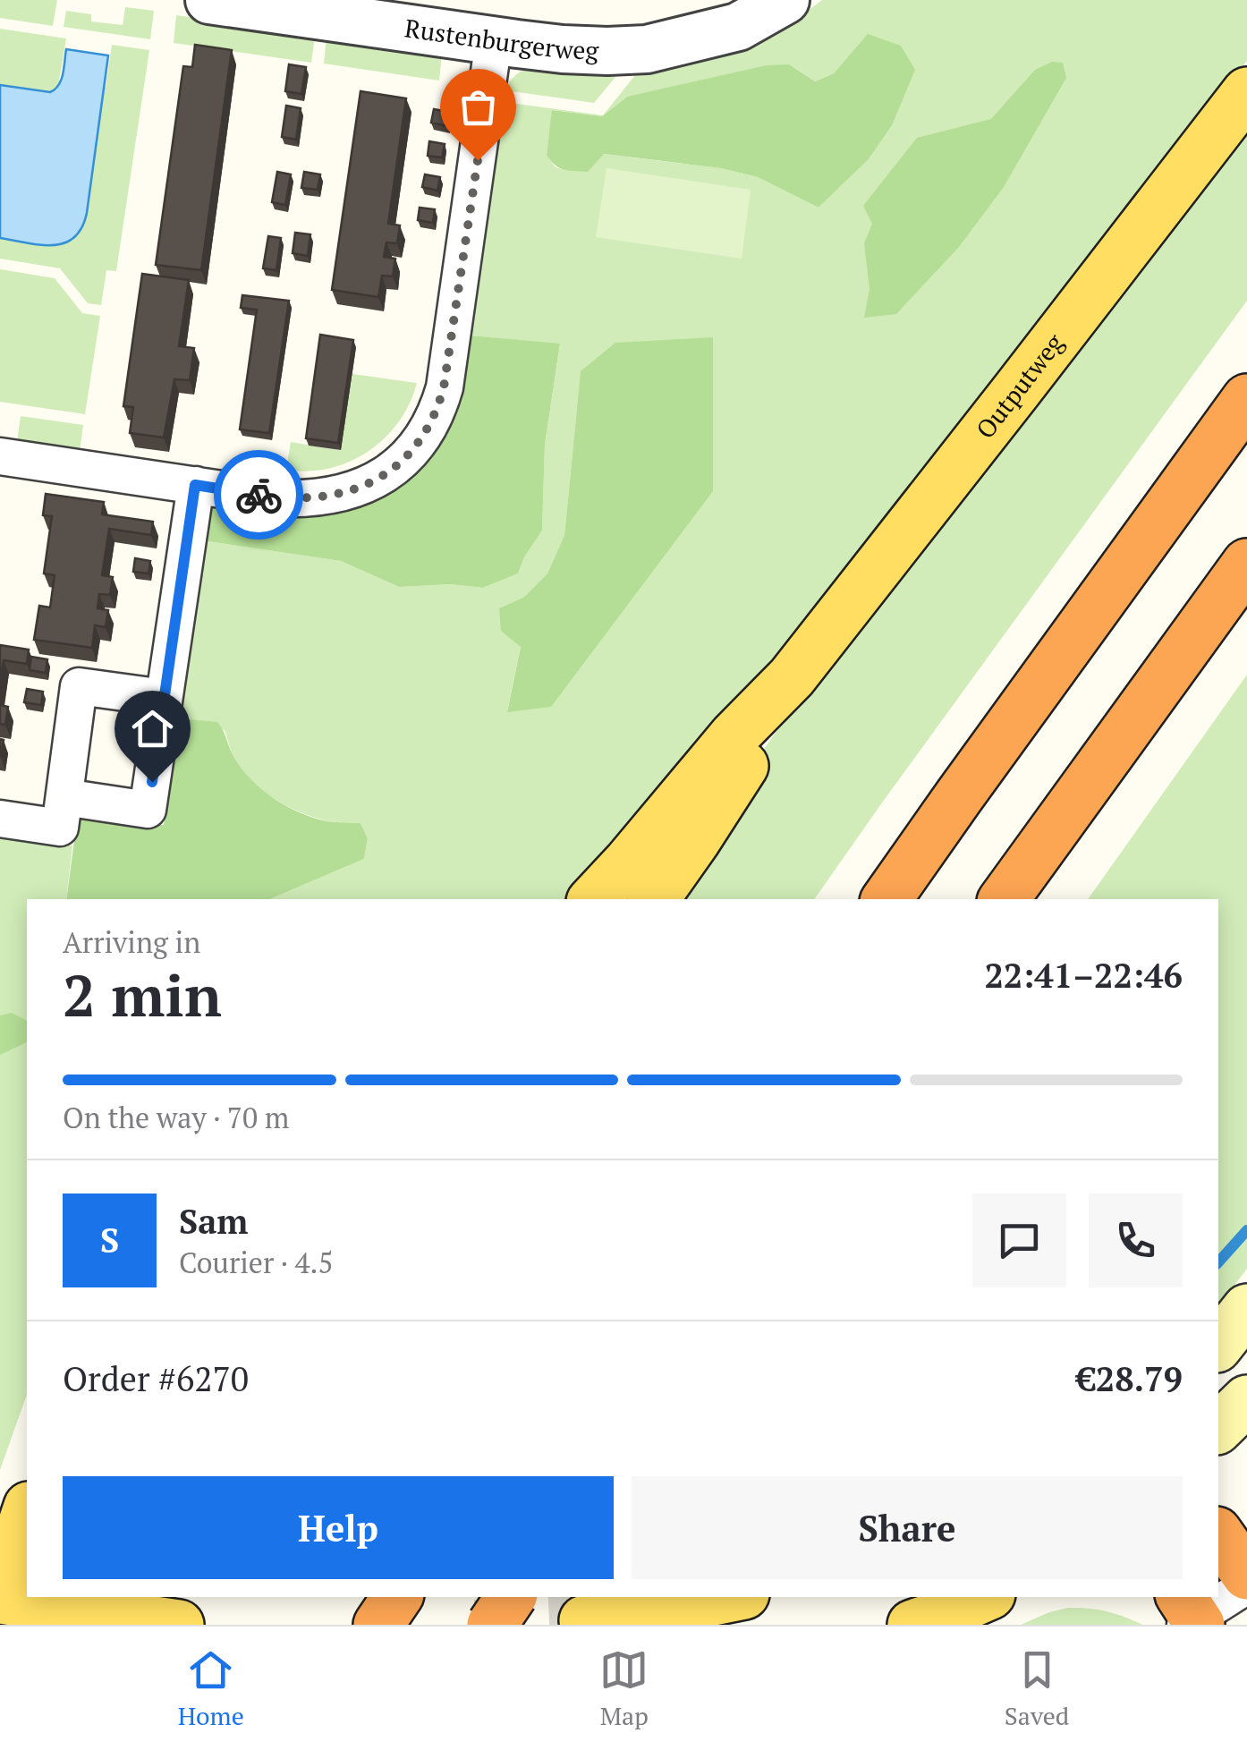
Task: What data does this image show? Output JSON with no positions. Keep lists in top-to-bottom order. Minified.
{"streets":{"main road":["Outputweg"],"street":["Rustenburgerweg"]},"page":{"heading":["2 min","Arriving in","22:41–22:46"],"panel":["Sam","Courier · 4.5","Order #6270","€28.79"],"bar":"On the way · 70 m","round":"S","buttons":["Help","Share"],"tabs":["Home","Map","Saved"]}}
